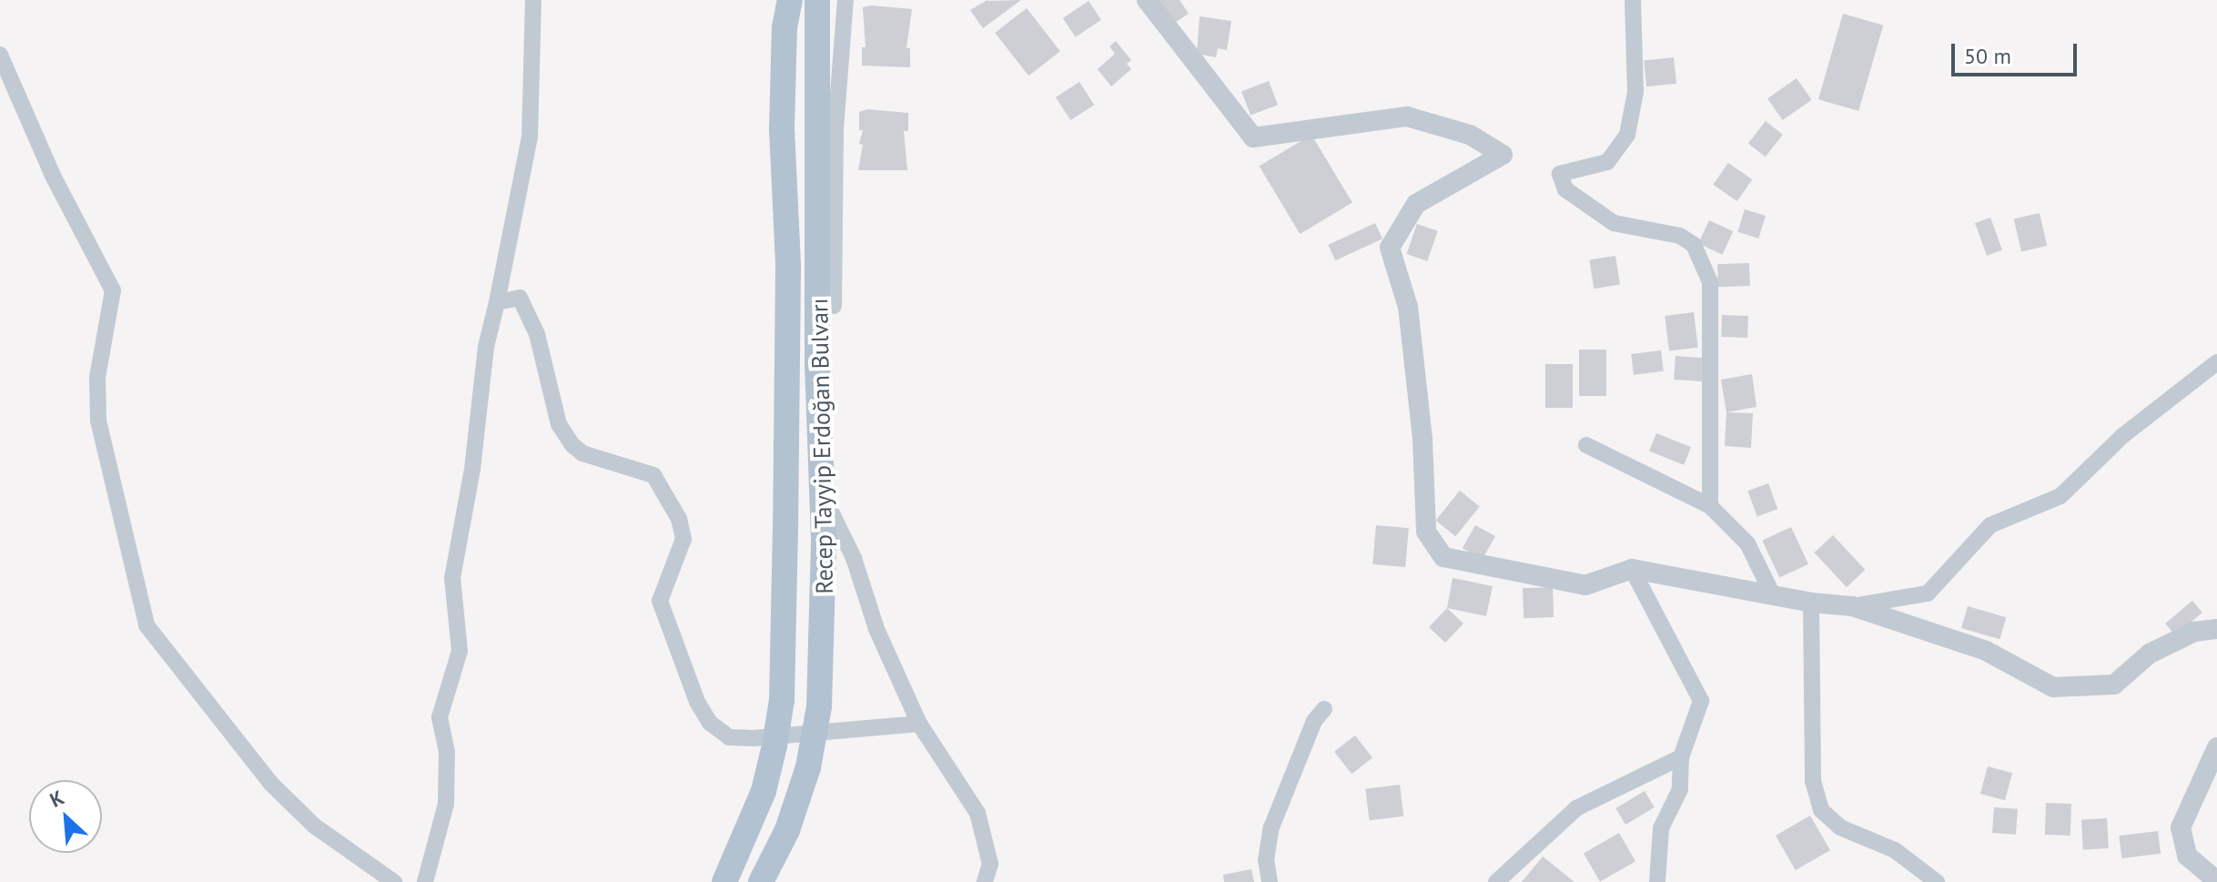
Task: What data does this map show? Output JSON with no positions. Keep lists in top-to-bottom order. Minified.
{"streets":{"main road":["Recep Tayyip Erdoğan Bulvarı"]},"scale_bar":"50 m","north":"top left"}
